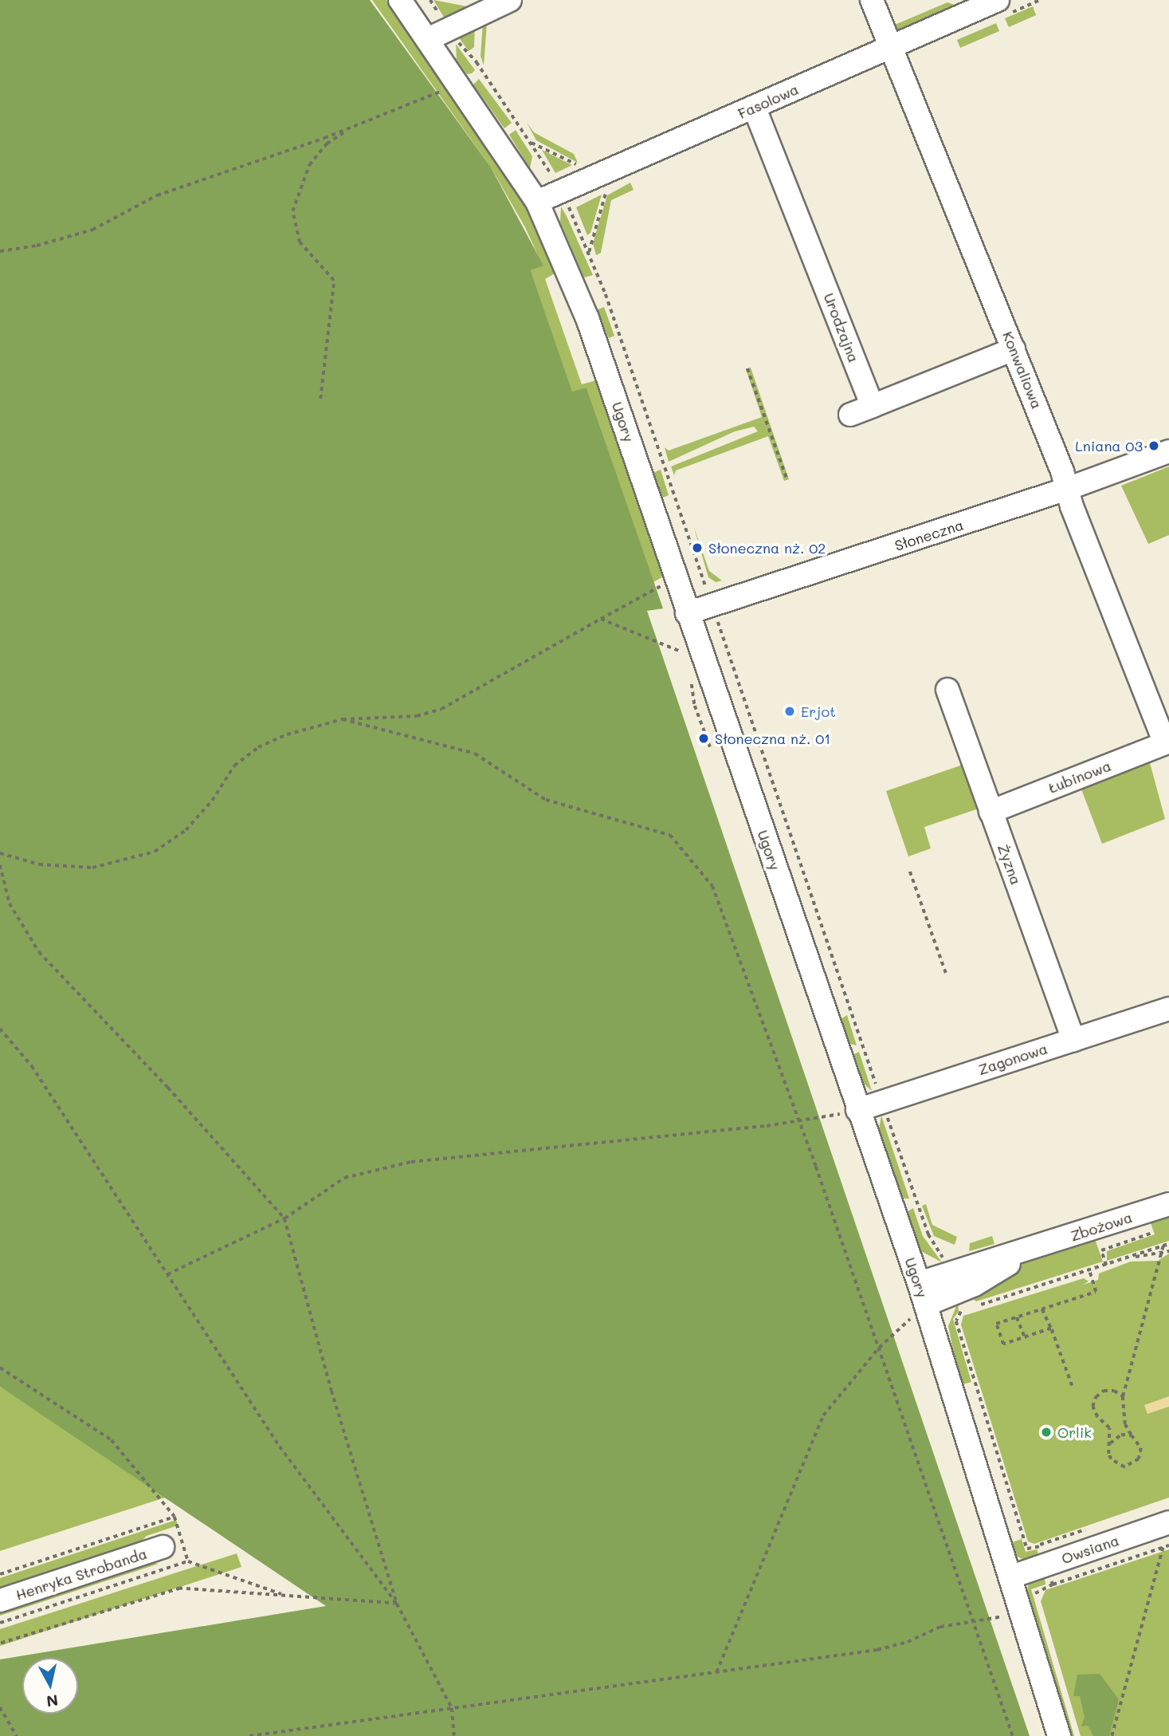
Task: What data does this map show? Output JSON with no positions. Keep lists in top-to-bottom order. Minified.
{"streets":{"street":["Fasolowa","Urodzajna","Konwaliowa","Ugory","Słoneczna","Łubinowa","Żyzna","Zagonowa","Zbożowa","Owsiana","Henryka Strobanda"]},"crossings":[["Fasolowa","Urodzajna"],["Fasolowa","Konwaliowa"],["Fasolowa","Ugory"],["Konwaliowa","Słoneczna"],["Konwaliowa","Łubinowa"],["Ugory","Słoneczna"],["Ugory","Zagonowa"],["Ugory","Zbożowa"],["Ugory","Owsiana"],["Łubinowa","Żyzna"],["Żyzna","Zagonowa"]],"places":["Lniana 03","Słoneczna nż. 02","Erjot","Słoneczna nż. 01","Orlik"],"north":"bottom"}
